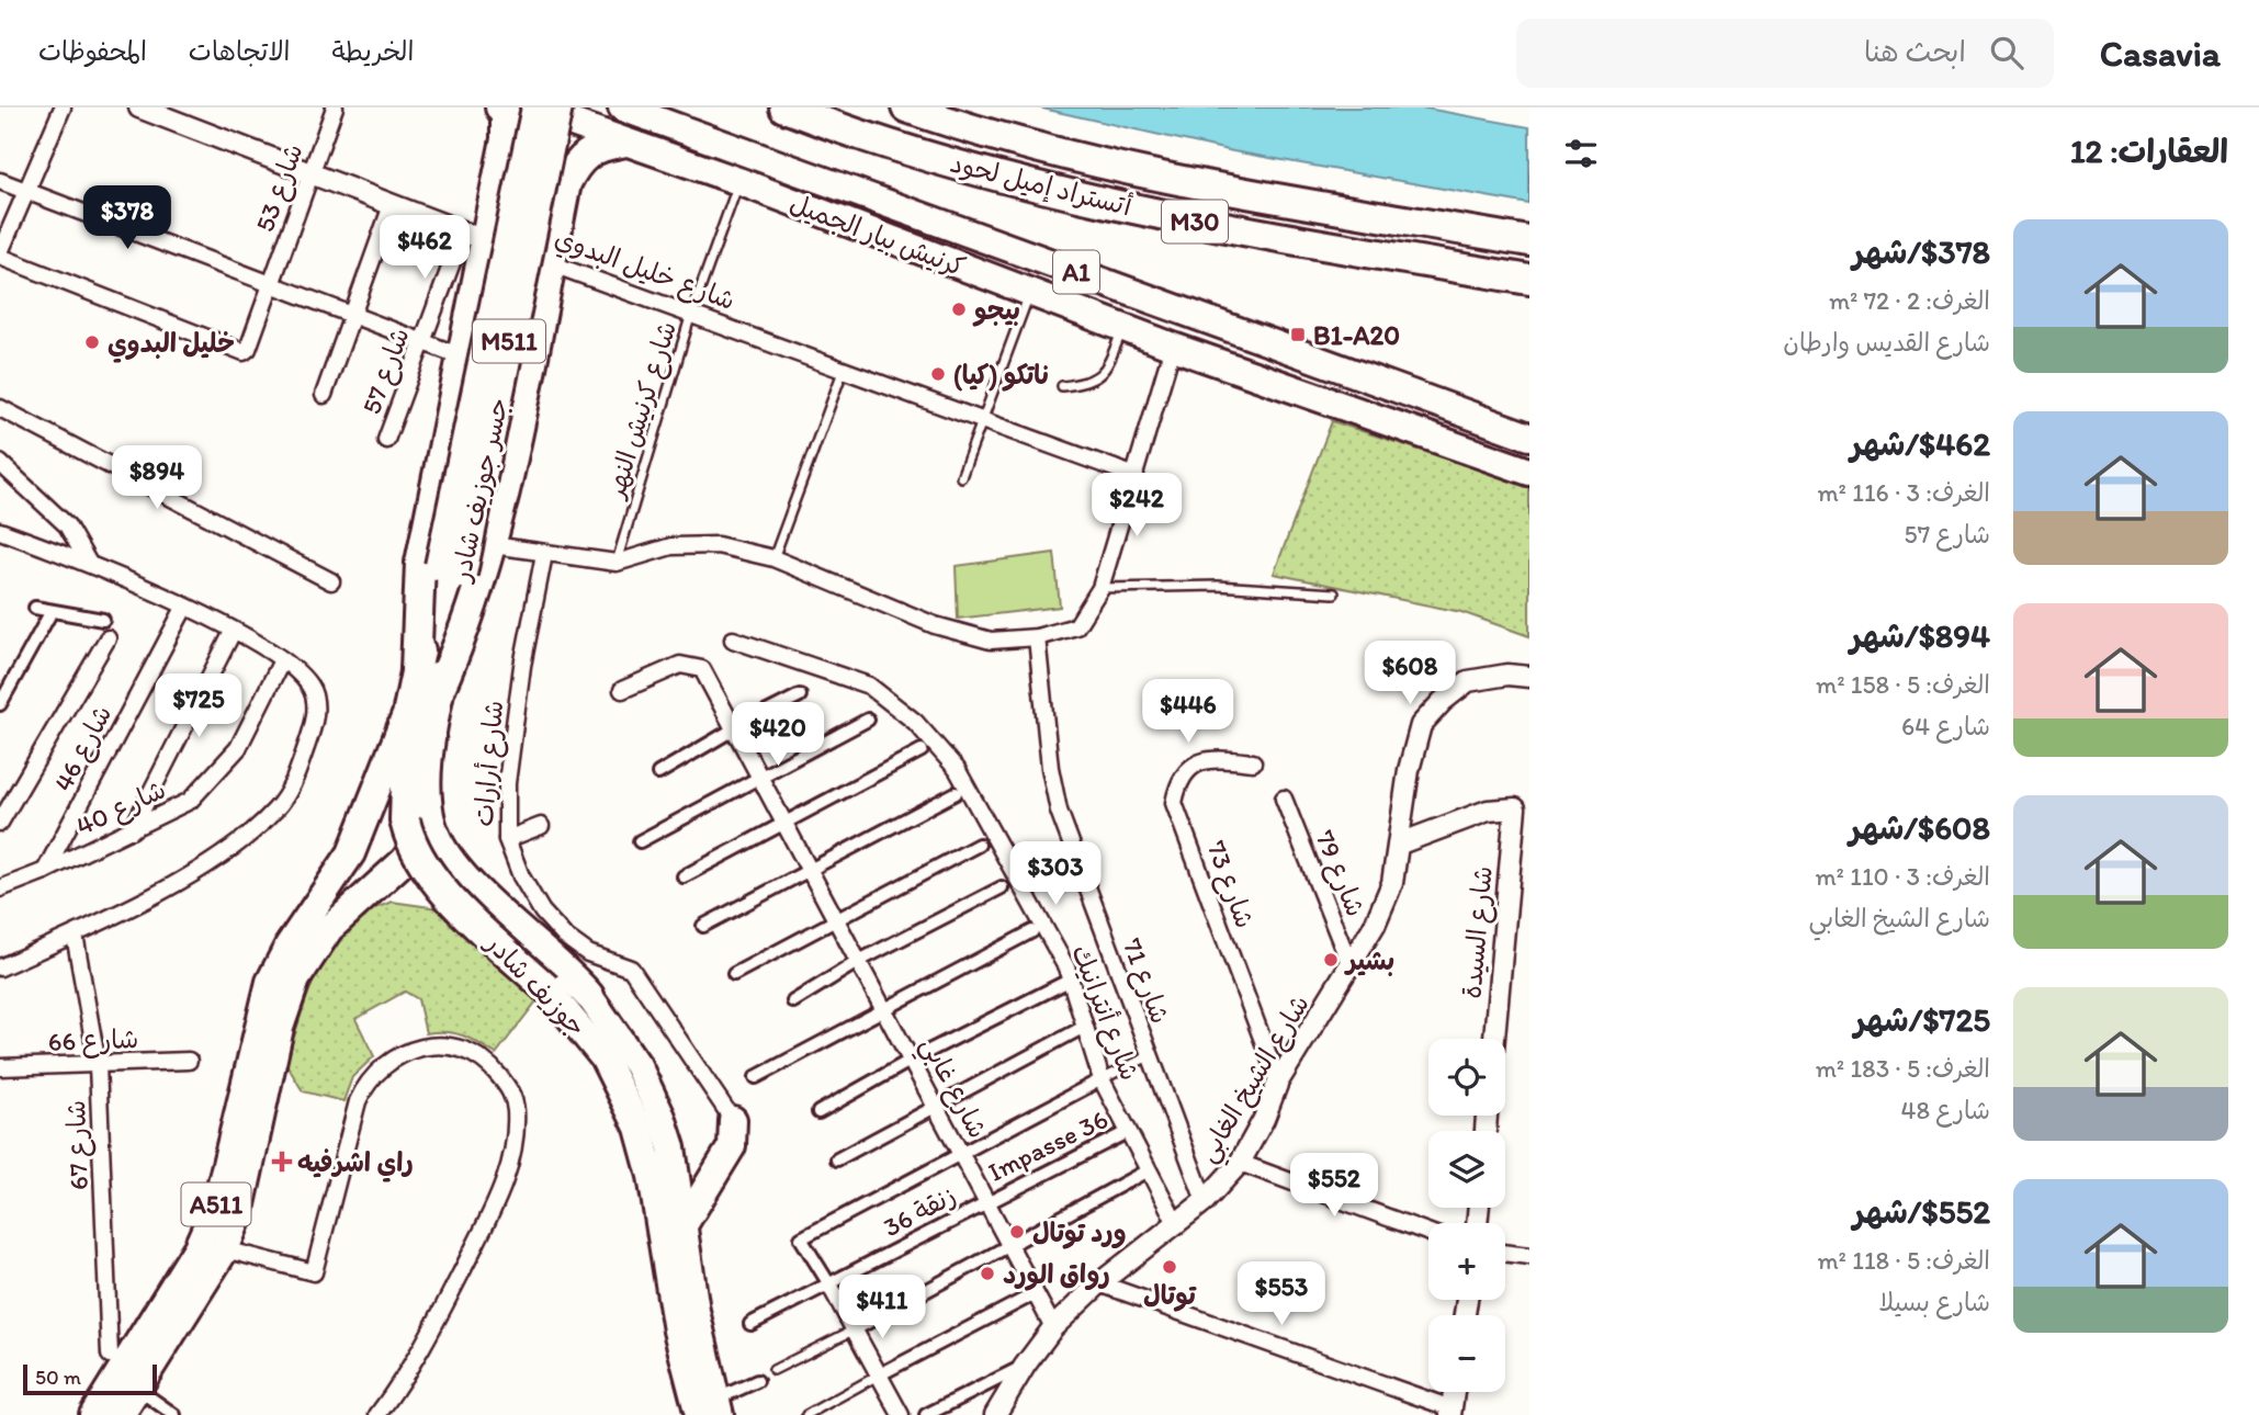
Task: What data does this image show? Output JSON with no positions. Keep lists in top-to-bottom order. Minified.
{"streets":{"highway":["أتستراد إميل لحود","M30","كرنيش بيار الجميل","A1","M511","جسر جوزيف شادر","جوزيف شادر","A511"],"street":["شارع 53","شارع خليل البدوي","شارع 57","شارع 46","شارع أرارات","شارع 40","شارع 79","شارع 73","شارع السيدة","شارع 71","شارع أنترانيك","شارع 66","شارع الشيخ الغابي","شارع غابي","شارع 67","Impasse 36","زنقة 36"],"lane":["شارع كرنيش النهر"]},"crossings":[["شارع 53","شارع خليل البدوي"],["كرنيش بيار الجميل","شارع كرنيش النهر"],["شارع خليل البدوي","شارع 57"],["شارع خليل البدوي","شارع كرنيش النهر"],["جسر جوزيف شادر","جوزيف شادر"],["جسر جوزيف شادر","A511"],["شارع 46","شارع 40"],["شارع 79","شارع الشيخ الغابي"],["شارع 73","شارع الشيخ الغابي"],["شارع 71","شارع الشيخ الغابي"],["جوزيف شادر","A511"],["شارع أنترانيك","شارع الشيخ الغابي"],["شارع أنترانيك","Impasse 36"],["شارع 66","شارع 67"],["شارع الشيخ الغابي","شارع غابي"],["شارع غابي","Impasse 36"],["شارع غابي","زنقة 36"],["Impasse 36","زنقة 36"]],"places":{"other":["بيجو","خليل البدوي","ناتكو (كيا)","بشير","ورد توتال","توتال","رواق الورد"],"transit":["B1-A20"],"health":["راي اشرفيه"]},"scale_bar":"50 m","page":{"header":"Casavia","search":"ابحث هنا","nav":["الخريطة","الاتجاهات","المحفوظات"],"heading":"العقارات: 12","price":["$378","$462","$894","$242","$608","$725","$446","$420","$303","$552","$553","$411"],"list":[{"name":"$378/شهر","note":"الغرف: 2 · 72 m² · شارع القديس وارطان"},{"name":"$462/شهر","note":"الغرف: 3 · 116 m² · شارع 57"},{"name":"$894/شهر","note":"الغرف: 5 · 158 m² · شارع 64"},{"name":"$608/شهر","note":"الغرف: 3 · 110 m² · شارع الشيخ الغابي"},{"name":"$725/شهر","note":"الغرف: 5 · 183 m² · شارع 48"},{"name":"$552/شهر","note":"الغرف: 5 · 118 m² · شارع بسيلا"}],"map_buttons":["+","−"],"scale":"50 m"}}
